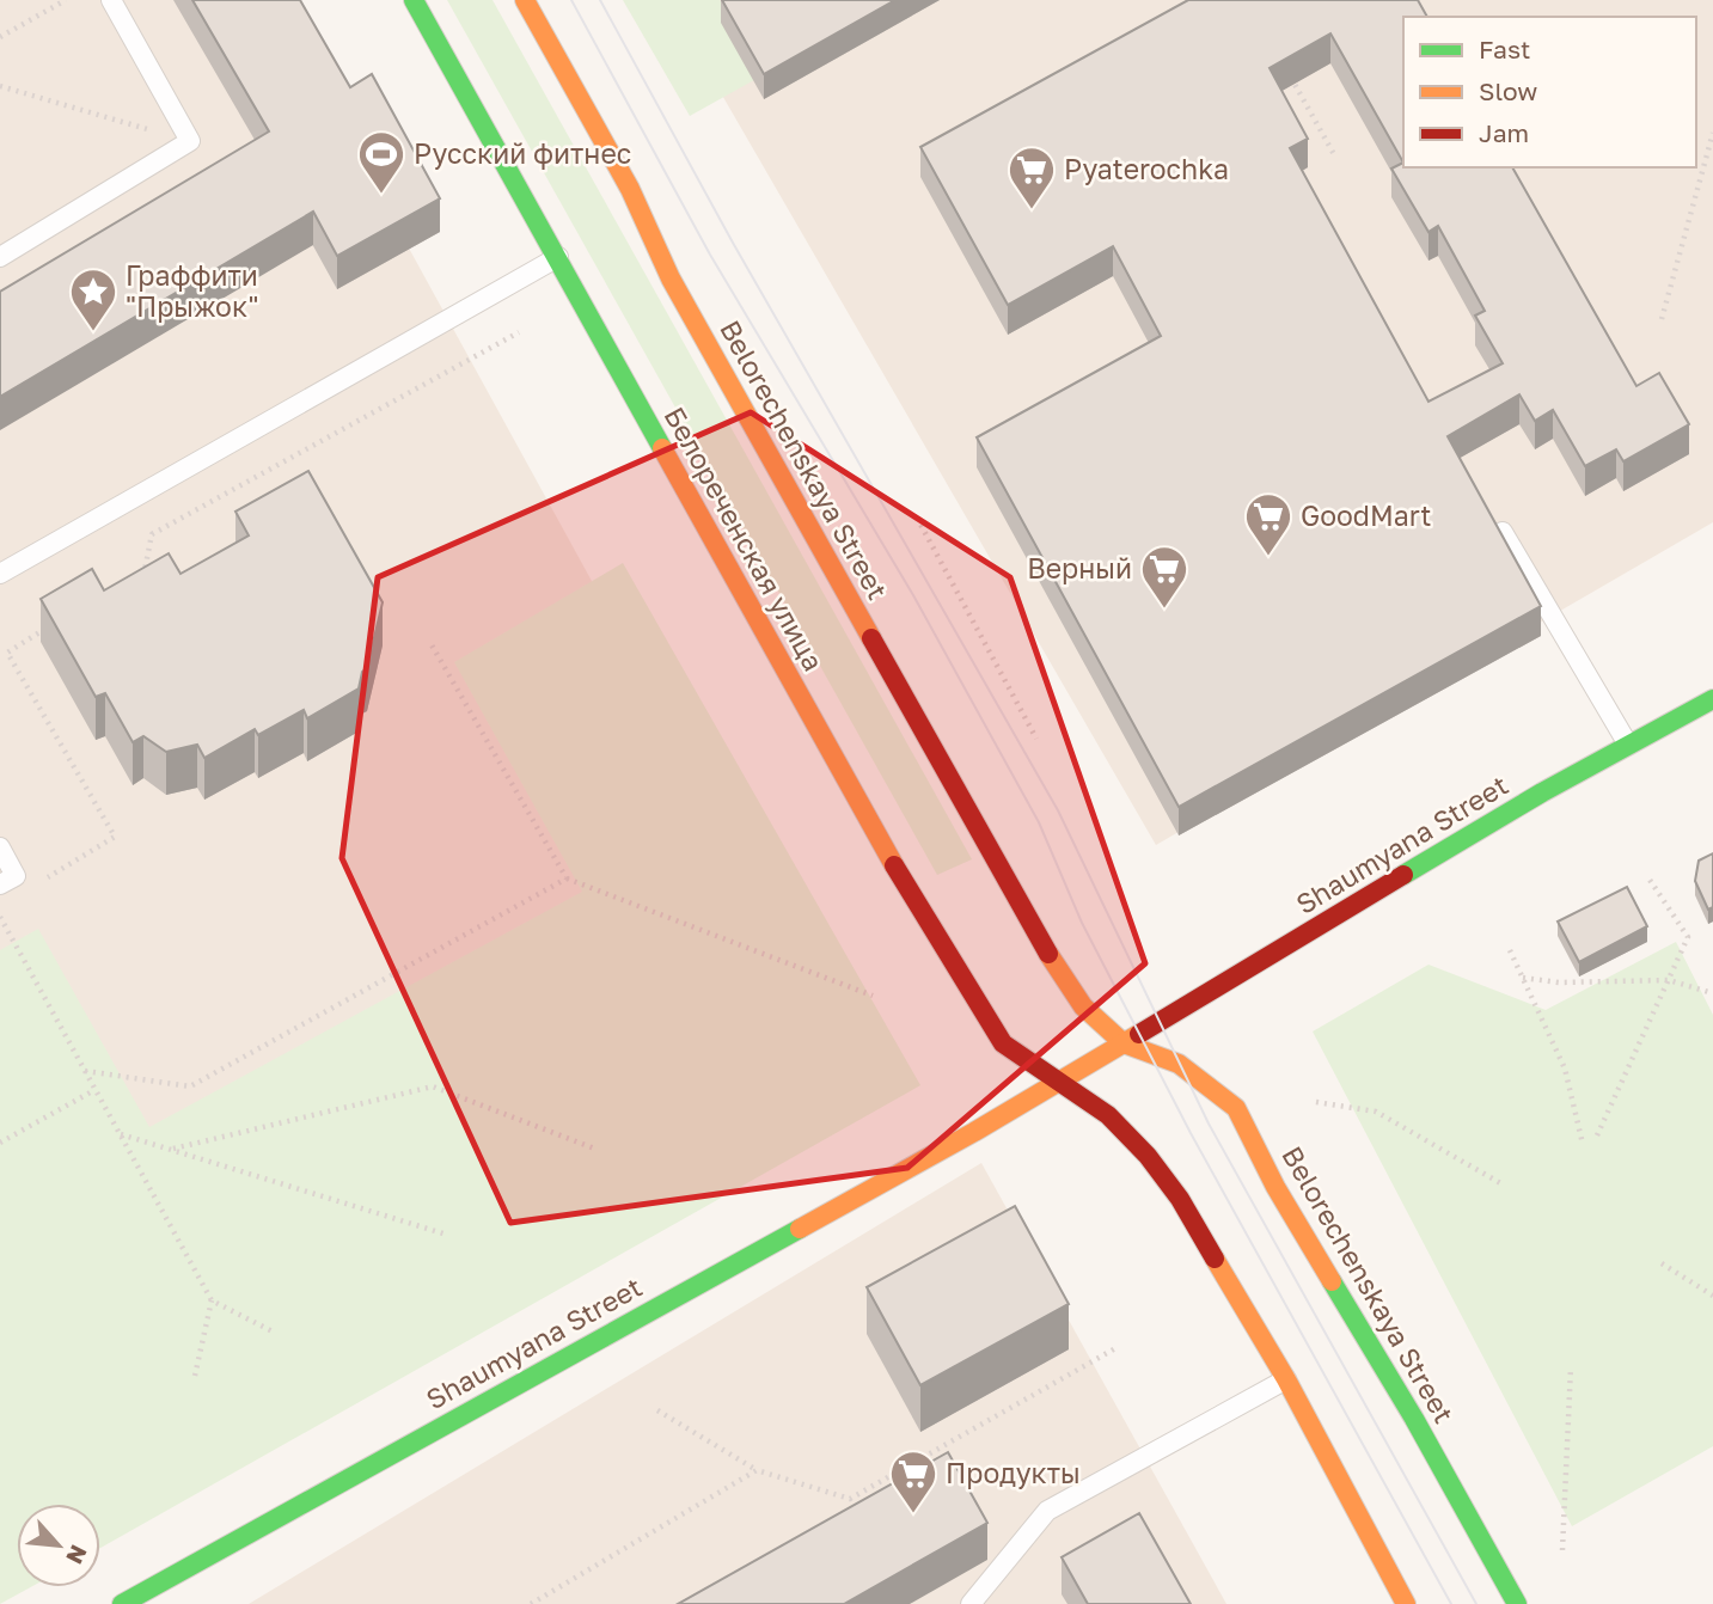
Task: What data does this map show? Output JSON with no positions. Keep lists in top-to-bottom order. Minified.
{"streets":{"street":["Belorechenskaya Street","Белореченская улица","Shaumyana Street"]},"crossings":[["Belorechenskaya Street","Shaumyana Street"],["Белореченская улица","Shaumyana Street"]],"places":{"sports":["Русский фитнес"],"supermarket":["Pyaterochka","GoodMart","Верный","Продукты"],"place":["Граффити \"Прыжок\""]},"legend":["Fast","Slow","Jam"],"north":"bottom right"}
